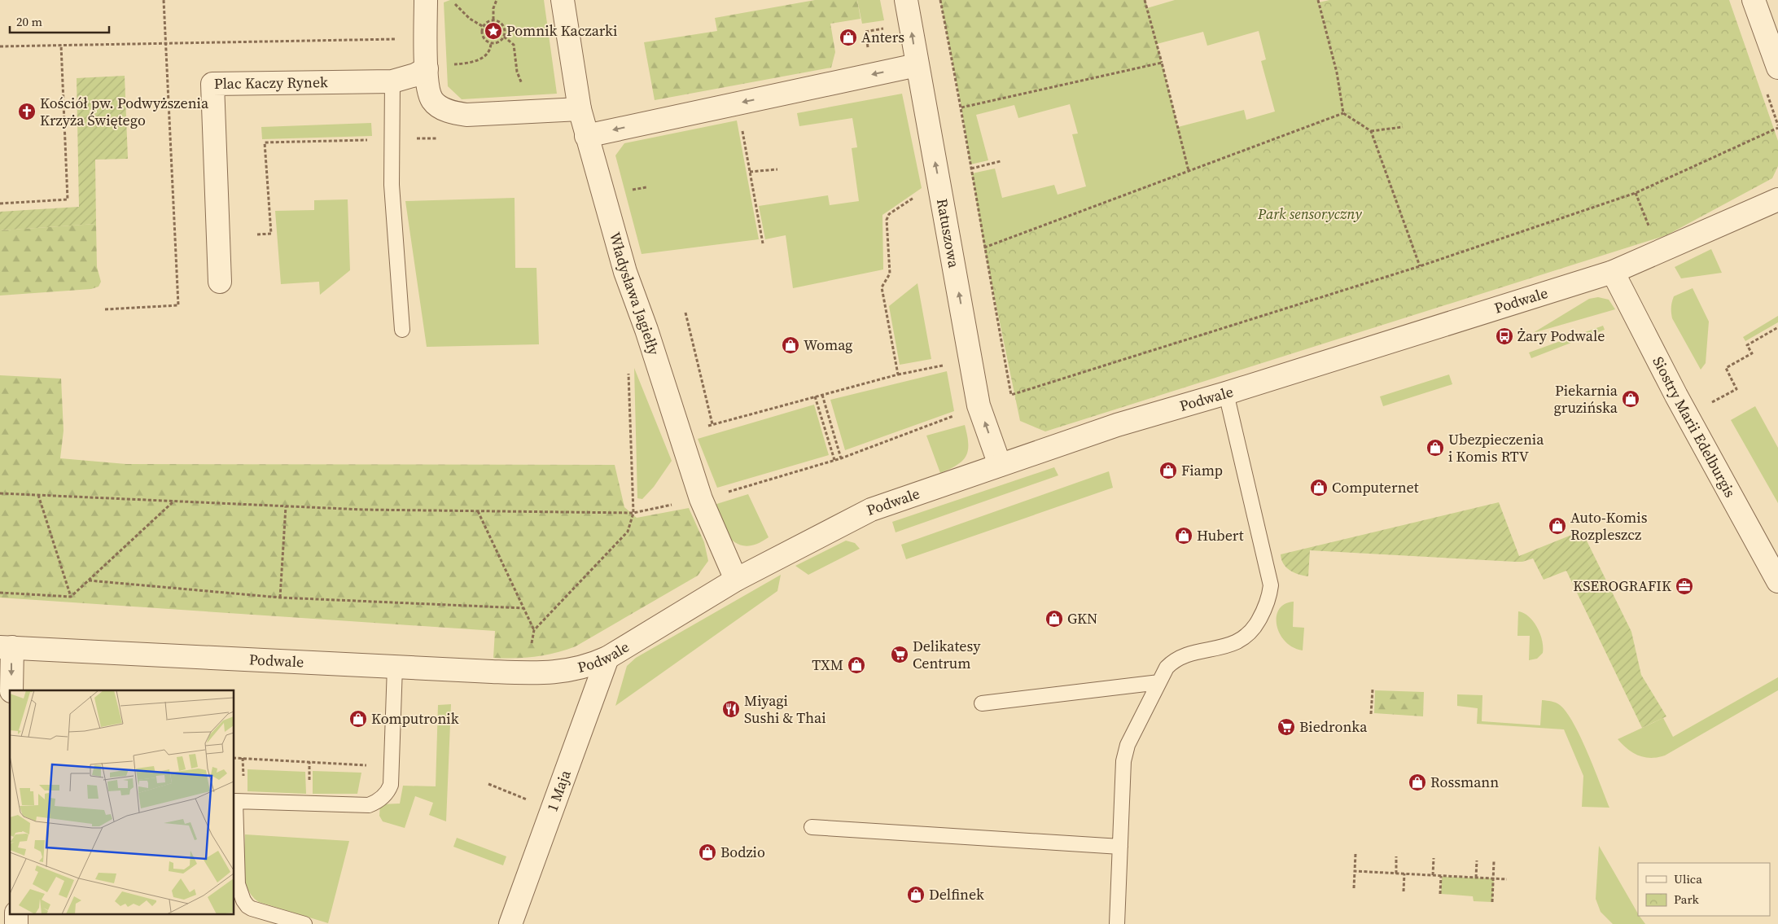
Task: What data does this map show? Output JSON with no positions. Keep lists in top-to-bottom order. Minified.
{"streets":{"street":["Plac Kaczy Rynek","Ratuszowa","Władysława Jagiełły","Podwale","Siostry Marii Edelburgis","1 Maja"]},"crossings":[["Ratuszowa","Podwale"],["Władysława Jagiełły","Podwale"],["Podwale","Siostry Marii Edelburgis"],["Podwale","1 Maja"]],"one_way":["Ratuszowa"],"parks":["Park sensoryczny"],"places":{"place":["Pomnik Kaczarki"],"shop":["Anters","Womag","Piekarnia gruzińska","Ubezpieczenia i Komis RTV","Fiamp","Computernet","Auto-Komis Rozpleszcz","Hubert","GKN","TXM","Komputronik","Rossmann","Bodzio","Delfinek"],"church":["Kościół pw. Podwyższenia Krzyża Świętego"],"bus stop":["Żary Podwale"],"office":["KSEROGRAFIK"],"supermarket":["Delikatesy Centrum","Biedronka"],"restaurant":["Miyagi Sushi & Thai"]},"legend":["Ulica","Park"],"scale_bar":"20 m"}
